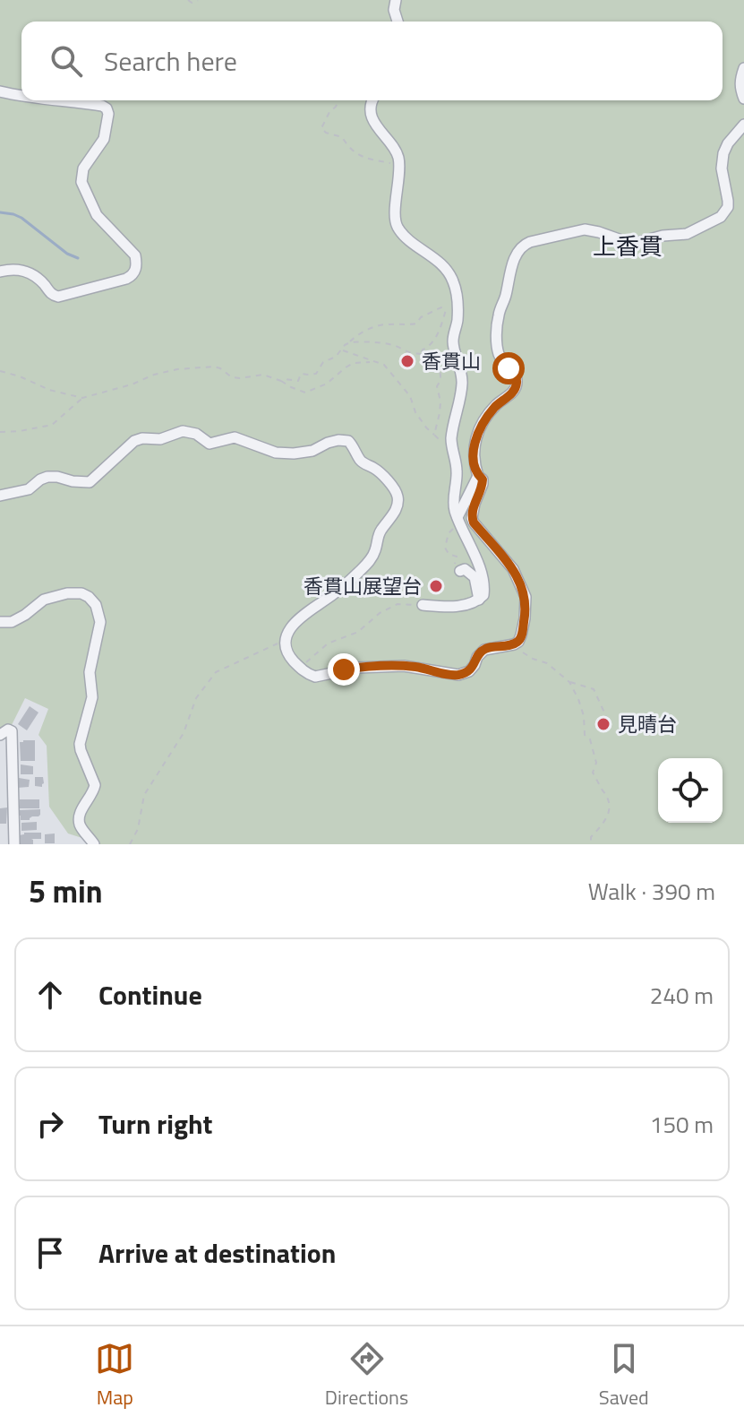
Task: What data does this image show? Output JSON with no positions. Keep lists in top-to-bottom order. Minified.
{"districts":["上香貫"],"places":["香貫山","香貫山展望台","見晴台"],"page":{"search":"Search here","heading":["5 min","Walk · 390 m"],"list":[["Continue","240 m"],["Turn right","150 m"],"Arrive at destination"],"nav":["Map","Directions","Saved"]}}
